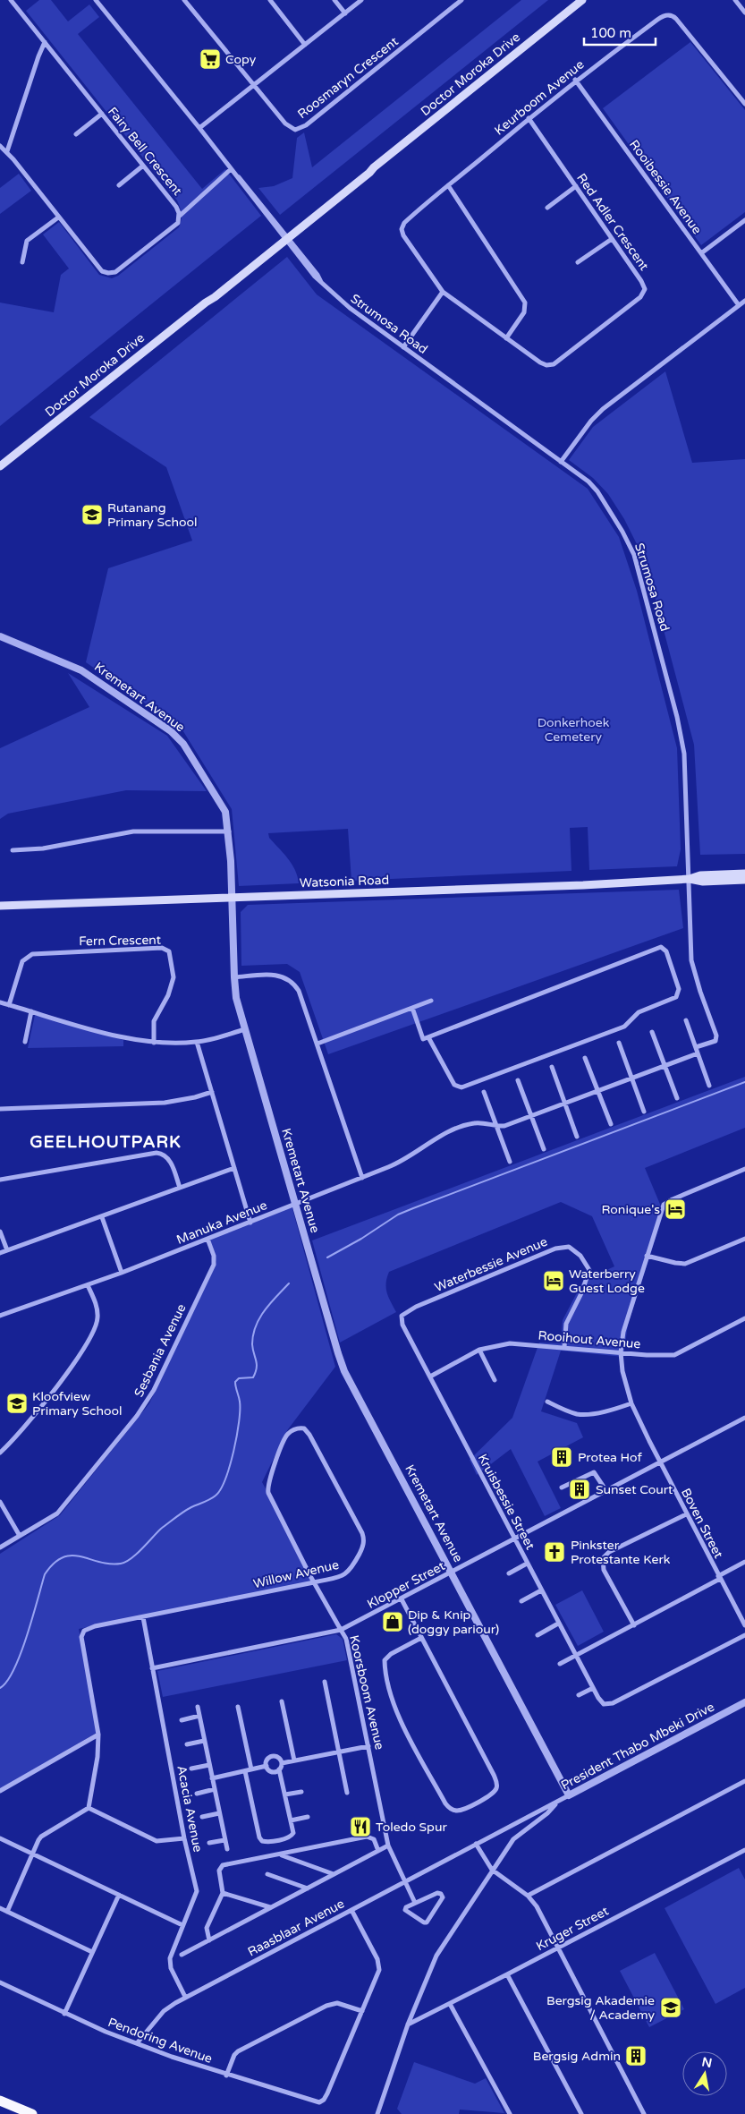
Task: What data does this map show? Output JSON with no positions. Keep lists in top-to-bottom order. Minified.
{"streets":{"main road":["Doctor Moroka Drive","Watsonia Road"],"street":["Roosmaryn Crescent","Keurboom Avenue","Fairy Bell Crescent","Rooibessie Avenue","Red Adler Crescent","Strumosa Road","Kremetart Avenue","Fern Crescent","Manuka Avenue","Waterbessie Avenue","Rooihout Avenue","Sesbania Avenue","Kruisbessie Street","Boven Street","Willow Avenue","Klopper Street","Koorsboom Avenue","President Thabo Mbeki Drive","Acacia Avenue","Raasblaar Avenue","Kruger Street","Pendoring Avenue"]},"crossings":[["Doctor Moroka Drive","Strumosa Road"],["Keurboom Avenue","Rooibessie Avenue"],["Keurboom Avenue","Red Adler Crescent"],["Strumosa Road","Watsonia Road"],["Kremetart Avenue","Watsonia Road"],["Kremetart Avenue","Manuka Avenue"],["Kremetart Avenue","Klopper Street"],["Kremetart Avenue","President Thabo Mbeki Drive"],["Manuka Avenue","Sesbania Avenue"],["Waterbessie Avenue","Rooihout Avenue"],["Waterbessie Avenue","Kruisbessie Street"],["Rooihout Avenue","Kruisbessie Street"],["Rooihout Avenue","Boven Street"],["Kruisbessie Street","Klopper Street"],["Boven Street","Klopper Street"],["Willow Avenue","Koorsboom Avenue"],["Willow Avenue","Acacia Avenue"],["Klopper Street","Koorsboom Avenue"],["Klopper Street","Acacia Avenue"],["Koorsboom Avenue","Raasblaar Avenue"],["President Thabo Mbeki Drive","Raasblaar Avenue"],["President Thabo Mbeki Drive","Kruger Street"],["Acacia Avenue","Raasblaar Avenue"],["Raasblaar Avenue","Pendoring Avenue"]],"districts":["GEELHOUTPARK"],"parks":["Donkerhoek Cemetery"],"places":{"supermarket":["Copy"],"school or university":["Rutanang Primary School","Kloofview Primary School","Bergsig Akademie / Academy"],"hotel":["Ronique's","Waterberry Guest Lodge"],"building":["Protea Hof","Sunset Court","Bergsig Admin"],"church":["Pinkster Protestante Kerk"],"shop":["Dip & Knip (doggy pariour)"],"restaurant":["Toledo Spur"]},"scale_bar":"100 m","north":"top"}
